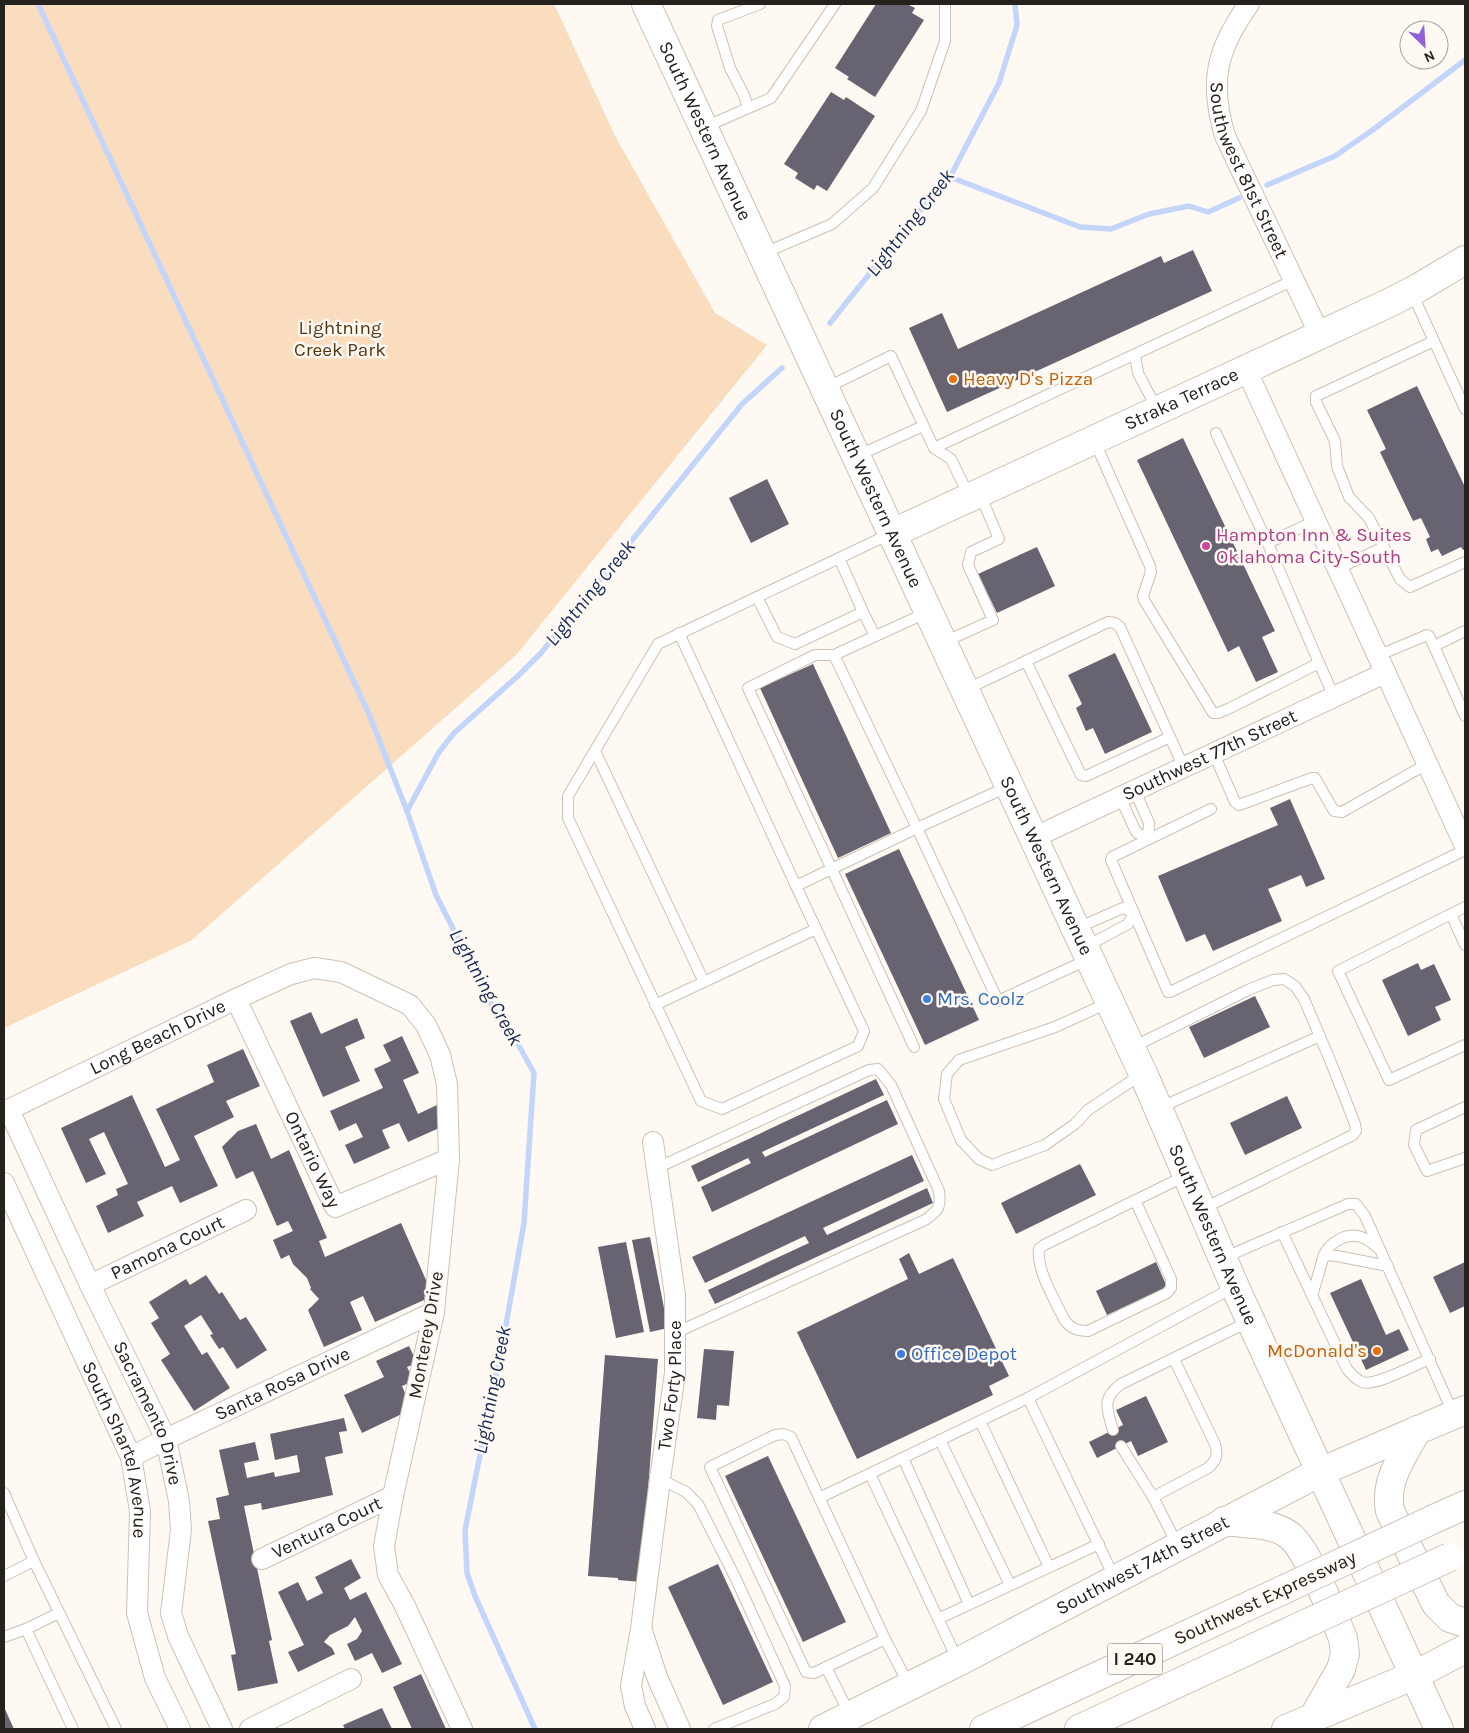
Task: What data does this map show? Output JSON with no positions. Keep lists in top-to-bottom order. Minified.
{"streets":{"main road":["South Western Avenue","Straka Terrace","Southwest 74th Street","Southwest Expressway","I 240"],"street":["Southwest 81st Street","Southwest 77th Street","Long Beach Drive","Ontario Way","Pamona Court","Monterey Drive","Santa Rosa Drive","Two Forty Place","Sacramento Drive","South Shartel Avenue","Ventura Court"]},"crossings":[["South Western Avenue","Straka Terrace"],["South Western Avenue","Southwest 77th Street"],["South Western Avenue","Southwest 74th Street"],["Southwest 81st Street","Straka Terrace"],["Long Beach Drive","Ontario Way"],["Long Beach Drive","Monterey Drive"],["Long Beach Drive","Sacramento Drive"],["Ontario Way","Monterey Drive"],["Pamona Court","Sacramento Drive"],["Monterey Drive","Santa Rosa Drive"],["Monterey Drive","Ventura Court"],["Santa Rosa Drive","Sacramento Drive"],["Santa Rosa Drive","South Shartel Avenue"]],"water":["Lightning Creek"],"parks":["Lightning Creek Park"],"places":["Heavy D's Pizza","Hampton Inn & Suites Oklahoma City-South","Mrs. Coolz","McDonald's","Office Depot"],"north":"bottom right"}
